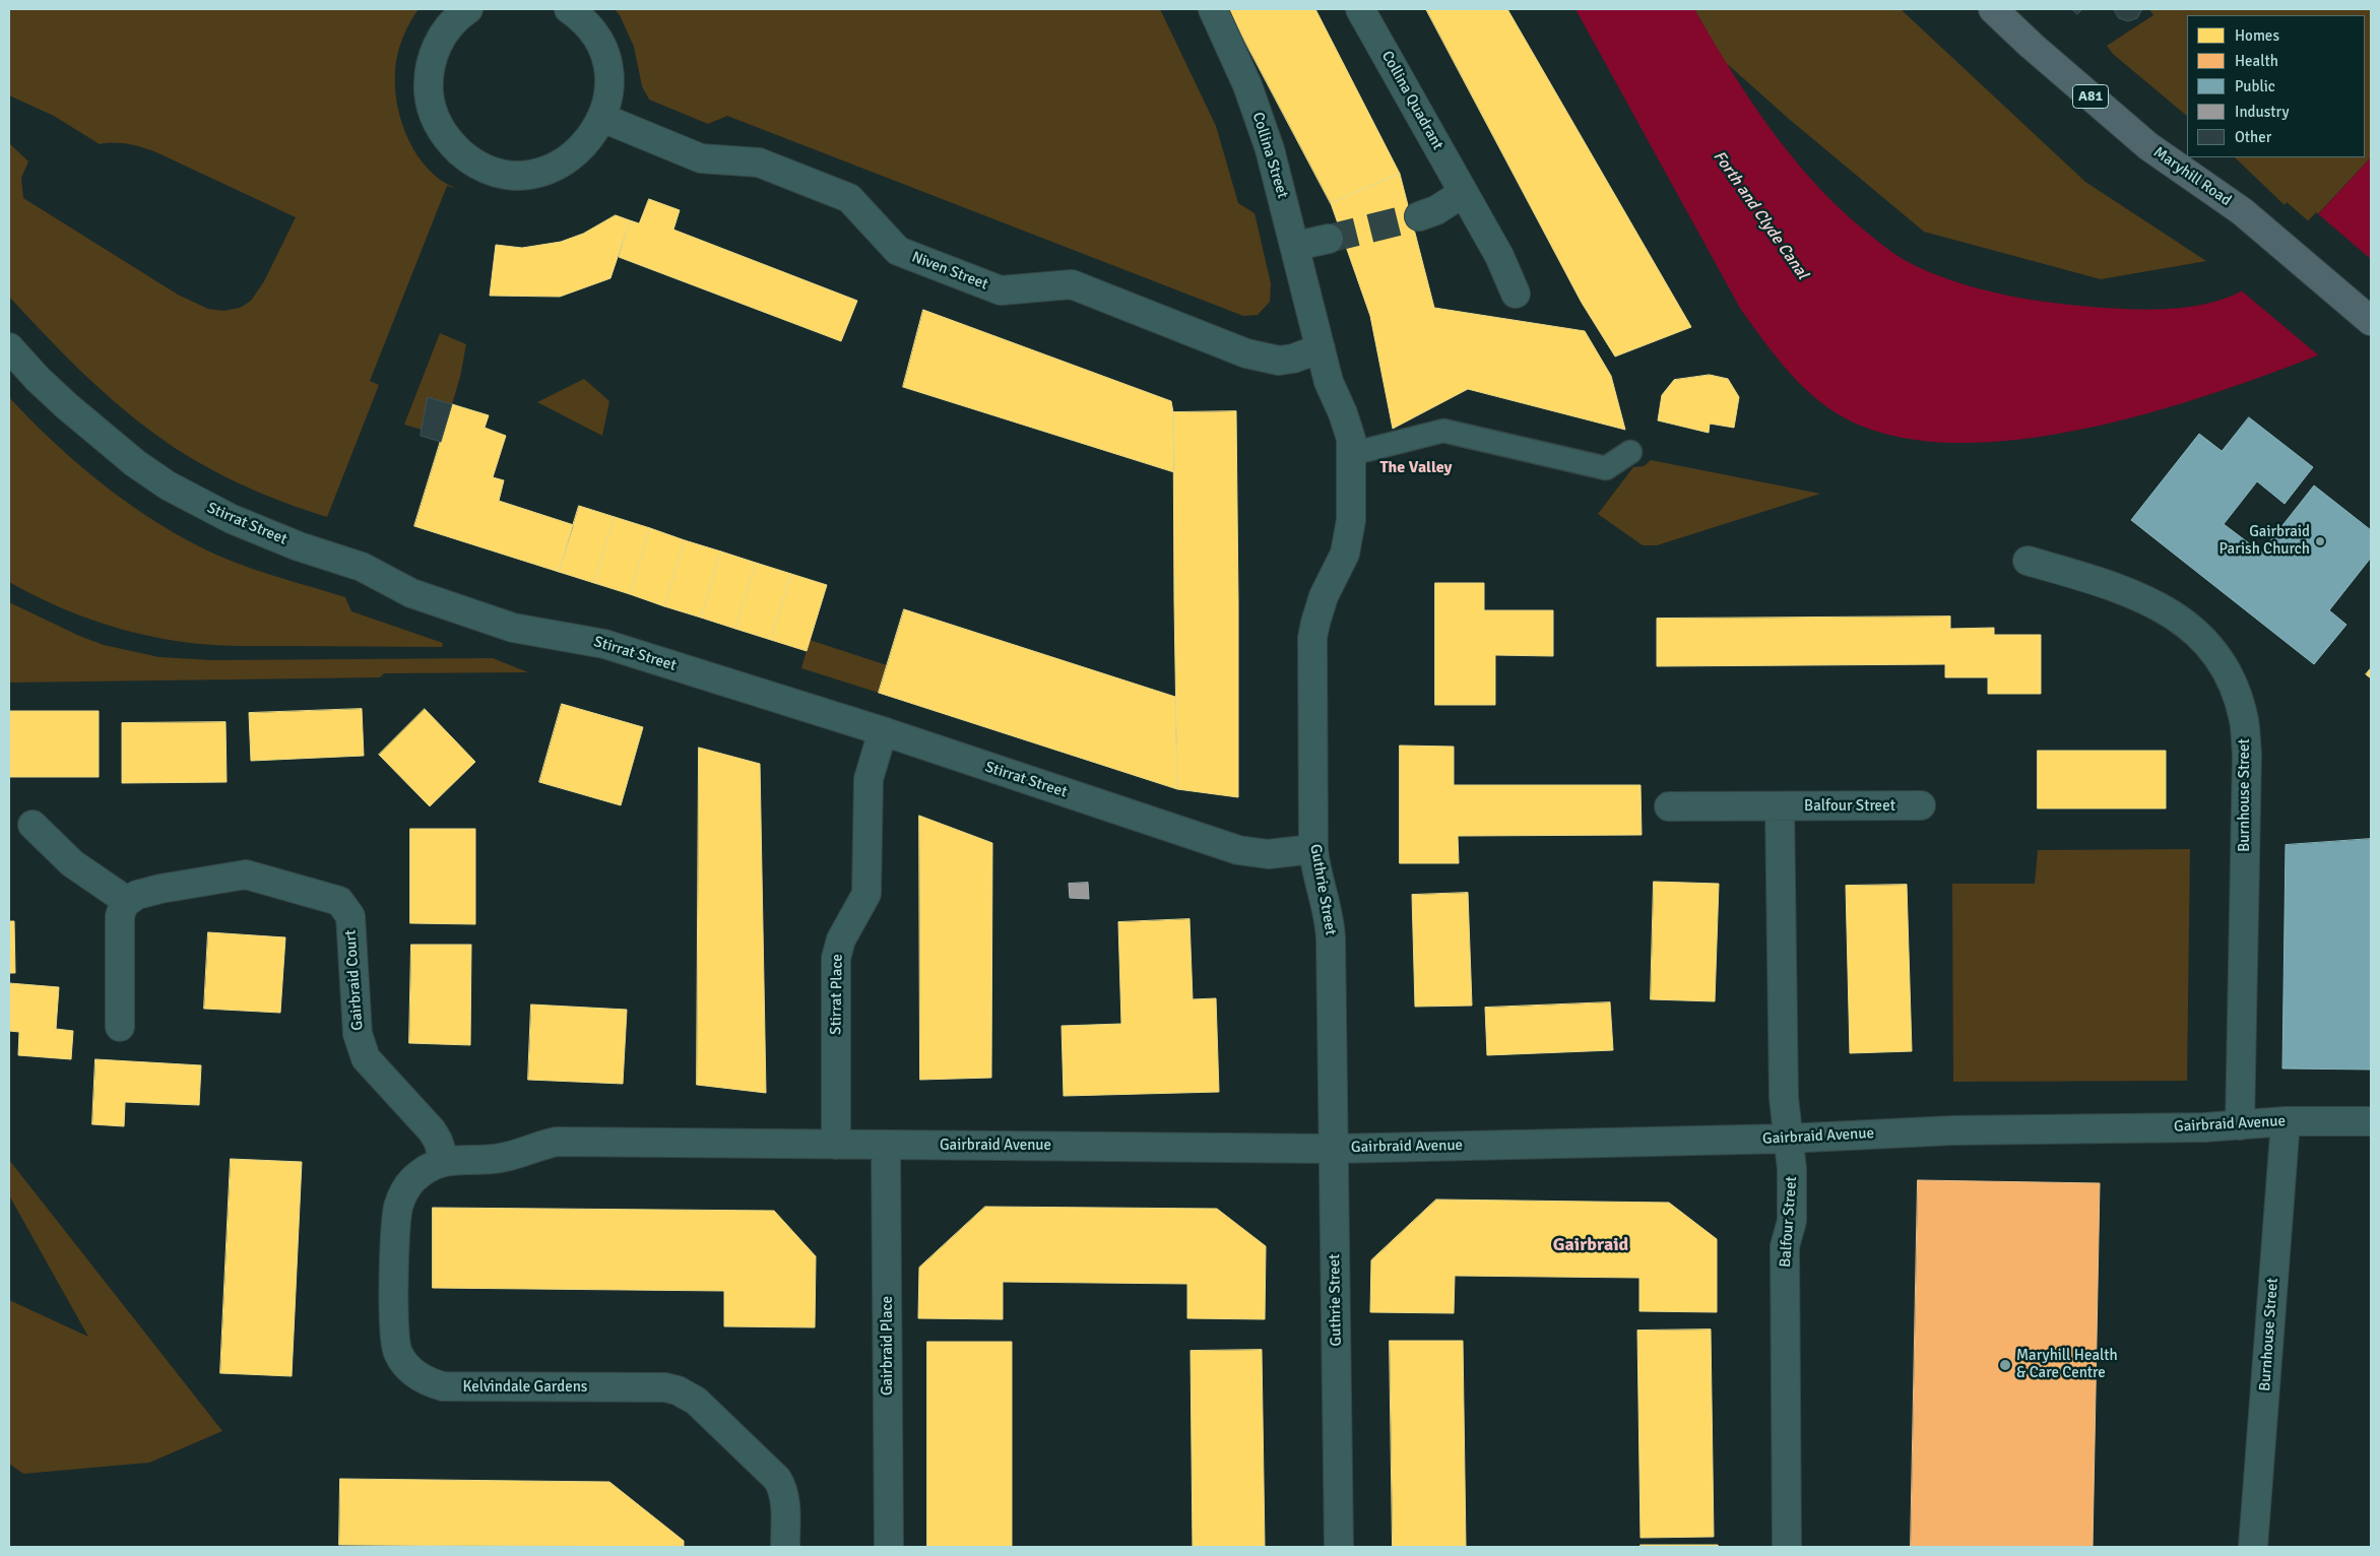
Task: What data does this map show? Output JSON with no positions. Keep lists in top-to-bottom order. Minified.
{"streets":{"main road":["A81","Maryhill Road"],"street":["Collina Quadrant","Collina Street","Niven Street","Stirrat Street","Burnhouse Street","Balfour Street","Guthrie Street","Gairbraid Court","Stirrat Place","Gairbraid Avenue","Gairbraid Place","Kelvindale Gardens"]},"crossings":[["Collina Street","Guthrie Street"],["Niven Street","Guthrie Street"],["Stirrat Street","Guthrie Street"],["Stirrat Street","Stirrat Place"],["Burnhouse Street","Gairbraid Avenue"],["Balfour Street","Gairbraid Avenue"],["Guthrie Street","Gairbraid Avenue"],["Gairbraid Court","Gairbraid Avenue"],["Gairbraid Court","Kelvindale Gardens"],["Stirrat Place","Gairbraid Avenue"],["Gairbraid Avenue","Gairbraid Place"],["Gairbraid Avenue","Kelvindale Gardens"]],"districts":["The Valley","Gairbraid"],"water":["Forth and Clyde Canal"],"places":["Gairbraid Parish Church","Maryhill Health & Care Centre"],"legend":["Homes","Health","Public","Industry","Other"]}
